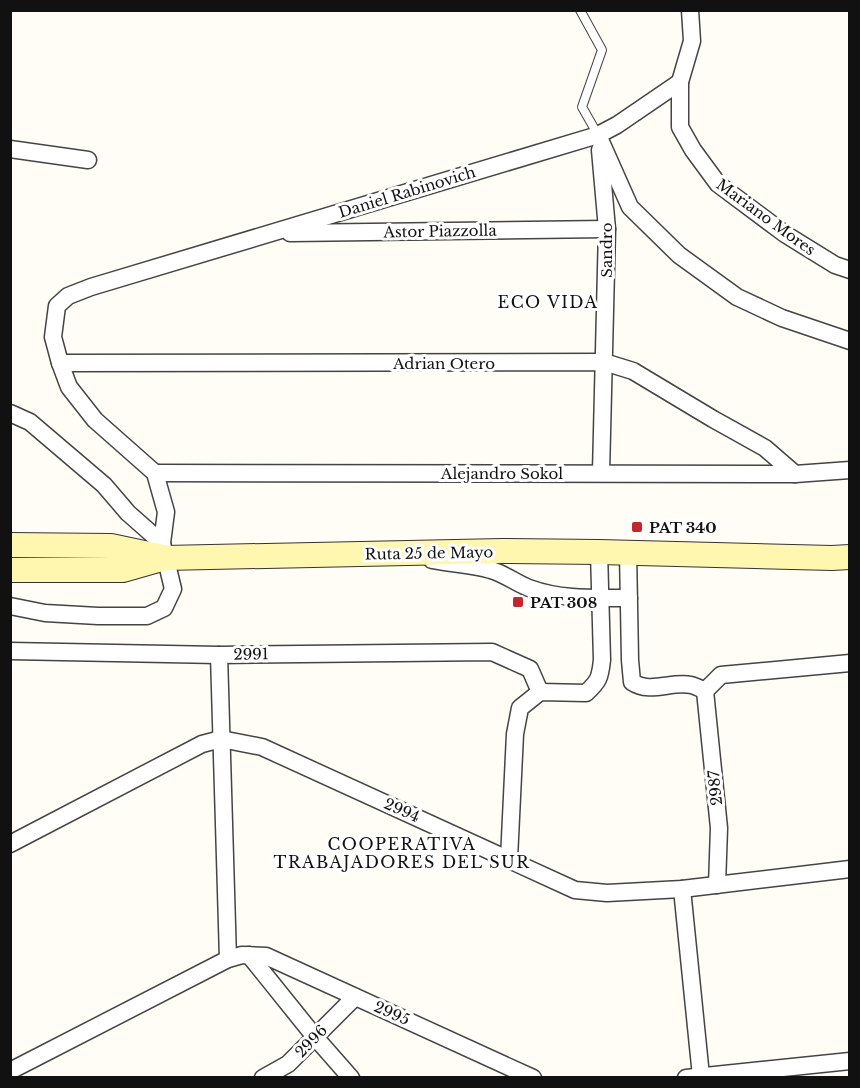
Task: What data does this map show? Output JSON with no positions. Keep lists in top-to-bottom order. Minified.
{"streets":{"main road":["Ruta 25 de Mayo"],"street":["Daniel Rabinovich","Mariano Mores","Astor Piazzolla","Sandro","Adrian Otero","Alejandro Sokol","2991","2987","2994","2995","2996"]},"crossings":[["Daniel Rabinovich","Mariano Mores"],["Daniel Rabinovich","Astor Piazzolla"],["Daniel Rabinovich","Sandro"],["Daniel Rabinovich","Adrian Otero"],["Astor Piazzolla","Sandro"],["Sandro","Adrian Otero"],["Sandro","Alejandro Sokol"],["Adrian Otero","Alejandro Sokol"],["2987","2994"],["2995","2996"]],"districts":["ECO VIDA","COOPERATIVA TRABAJADORES DEL SUR"],"places":{"transit":["PAT 340","PAT 308"]}}
